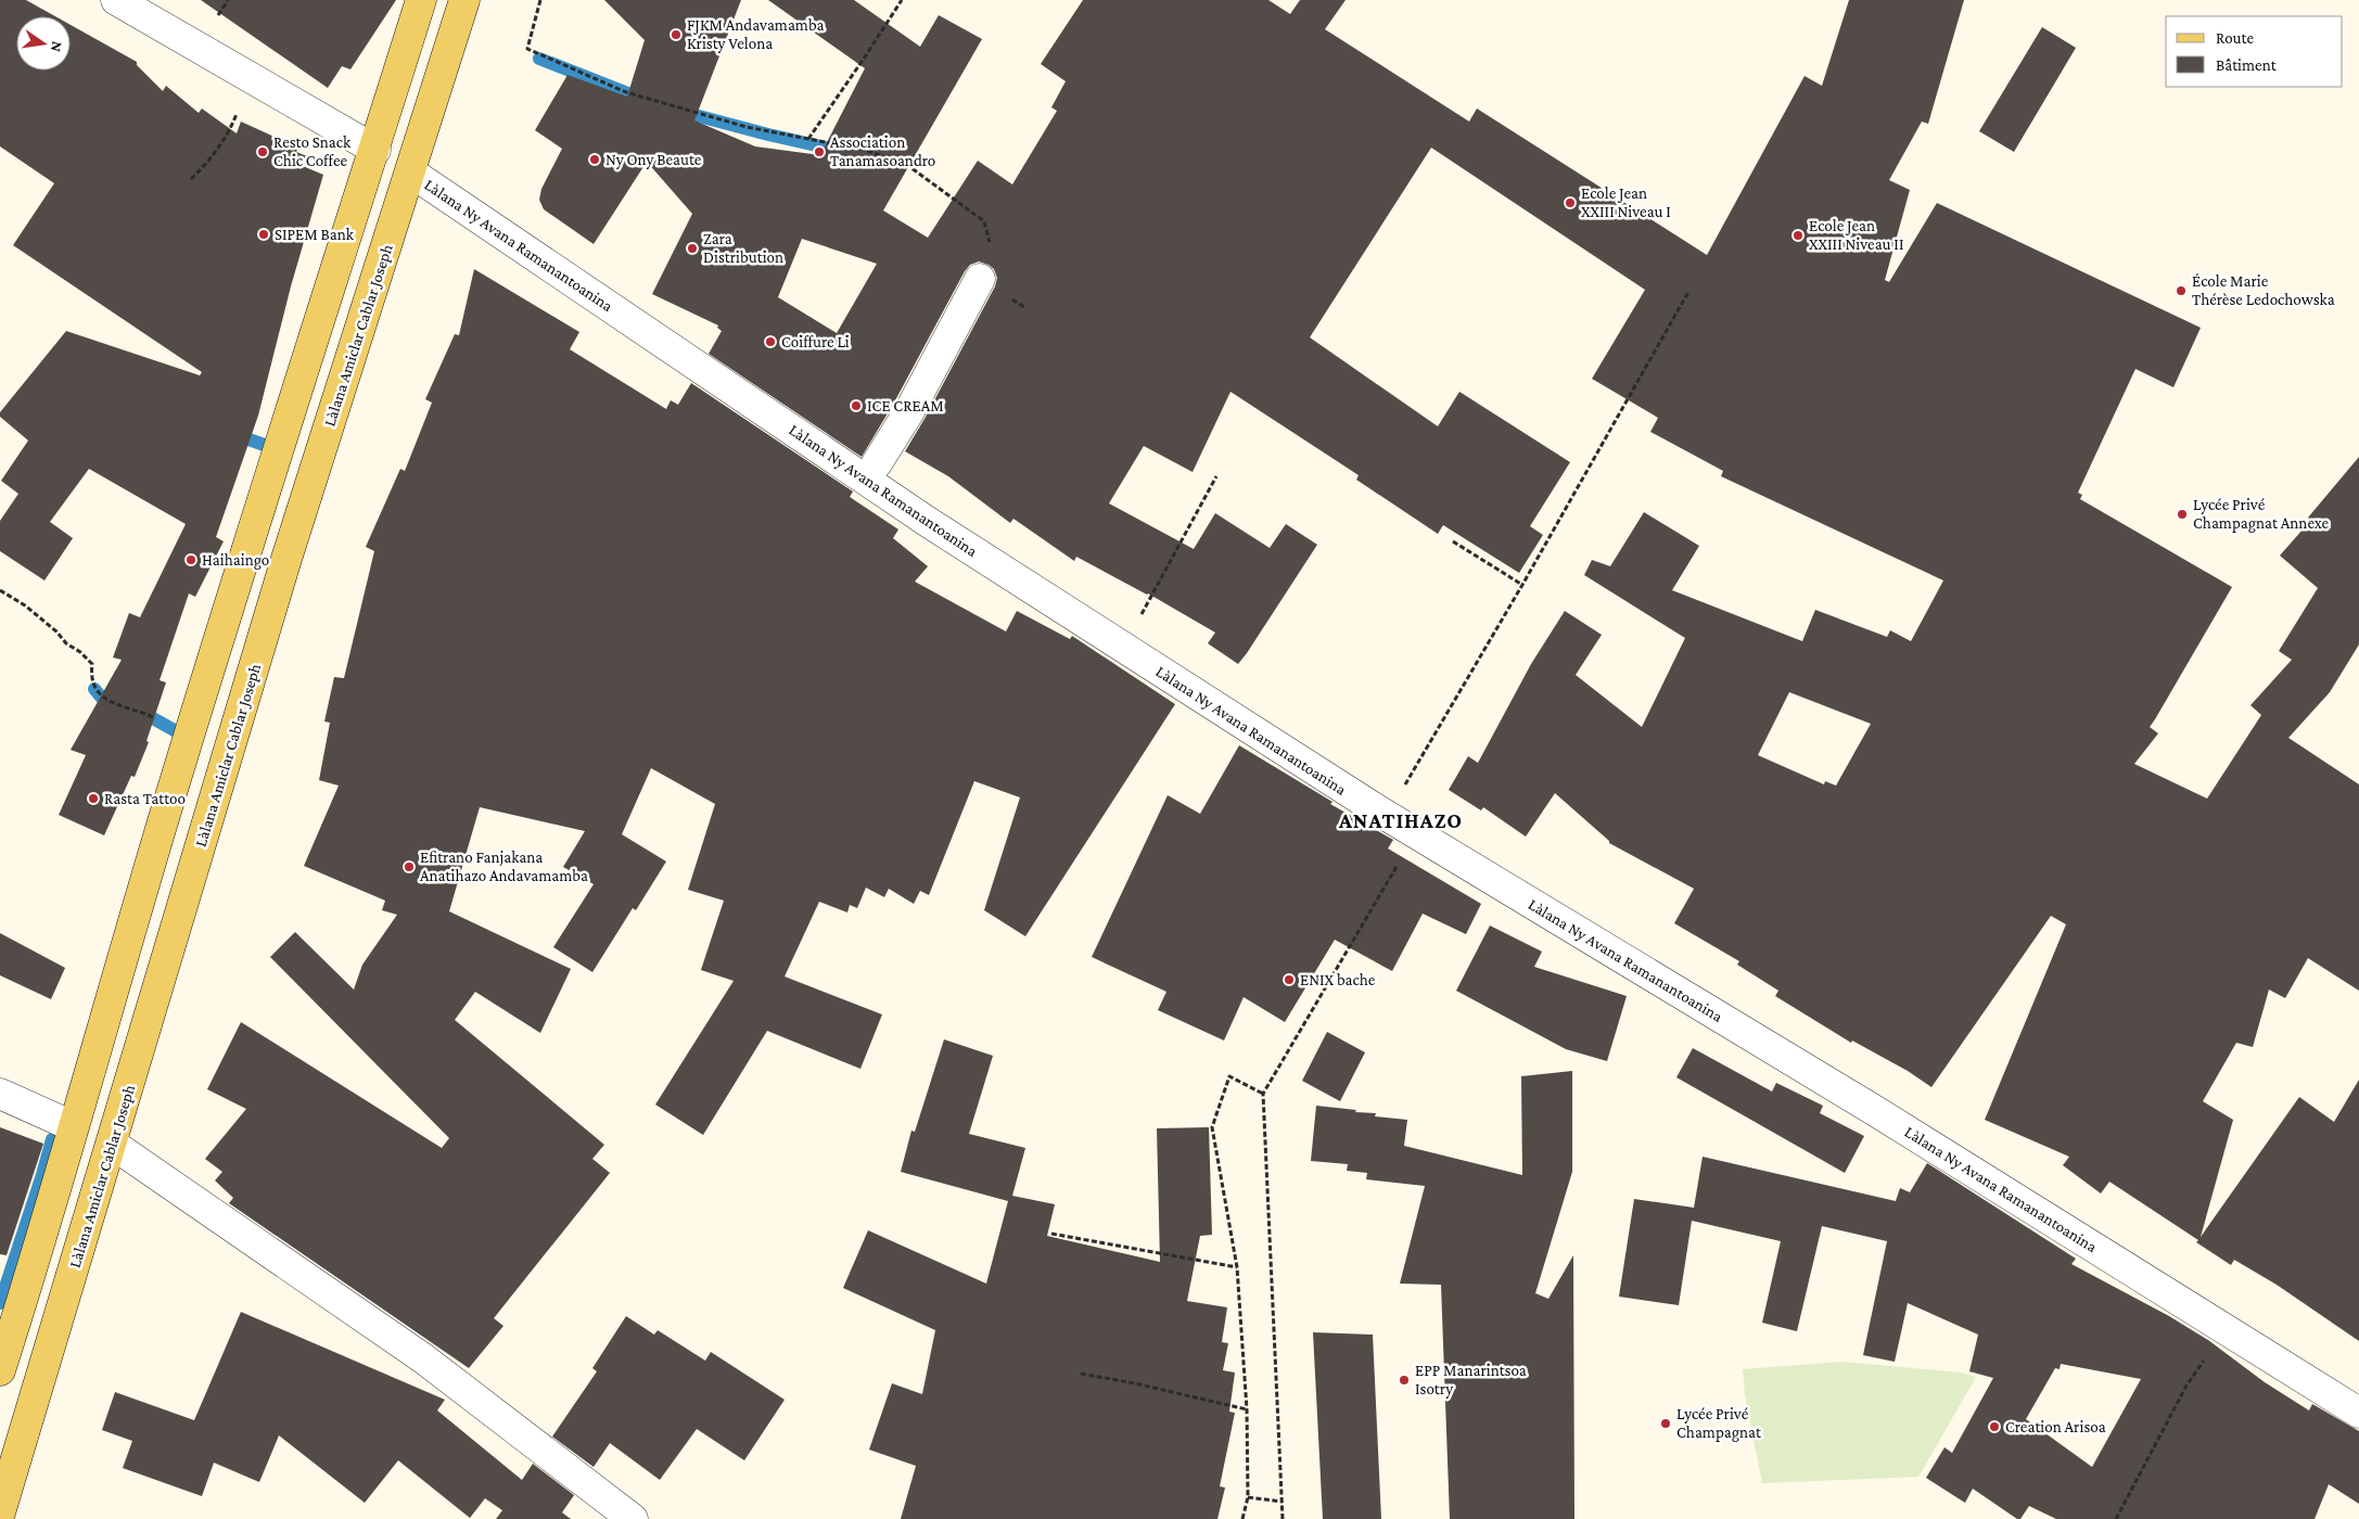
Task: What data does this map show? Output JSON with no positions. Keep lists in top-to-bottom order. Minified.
{"streets":{"main road":["Làlana Amiclar Cablar Joseph"],"street":["Làlana Ny Avana Ramanantoanina"]},"crossings":[["Làlana Ny Avana Ramanantoanina","Làlana Amiclar Cablar Joseph"]],"districts":["ANATIHAZO"],"places":["FJKM Andavamamba Kristy Velona","Resto Snack Chic Coffee","Association Tanamasoandro","Ny Ony Beaute","Ecole Jean XXIII Niveau I","SIPEM Bank","Ecole Jean XXIII Niveau II","Zara Distribution","École Marie Thérèse Ledochowska","Coiffure Li","ICE CREAM","Lycée Privé Champagnat Annexe","Haihaingo","Rasta Tattoo","Efitrano Fanjakana Anatihazo Andavamamba","ENIX bache","EPP Manarintsoa Isotry","Lycée Privé Champagnat","Creation Arisoa"],"legend":["Route","Bâtiment"],"north":"right"}
